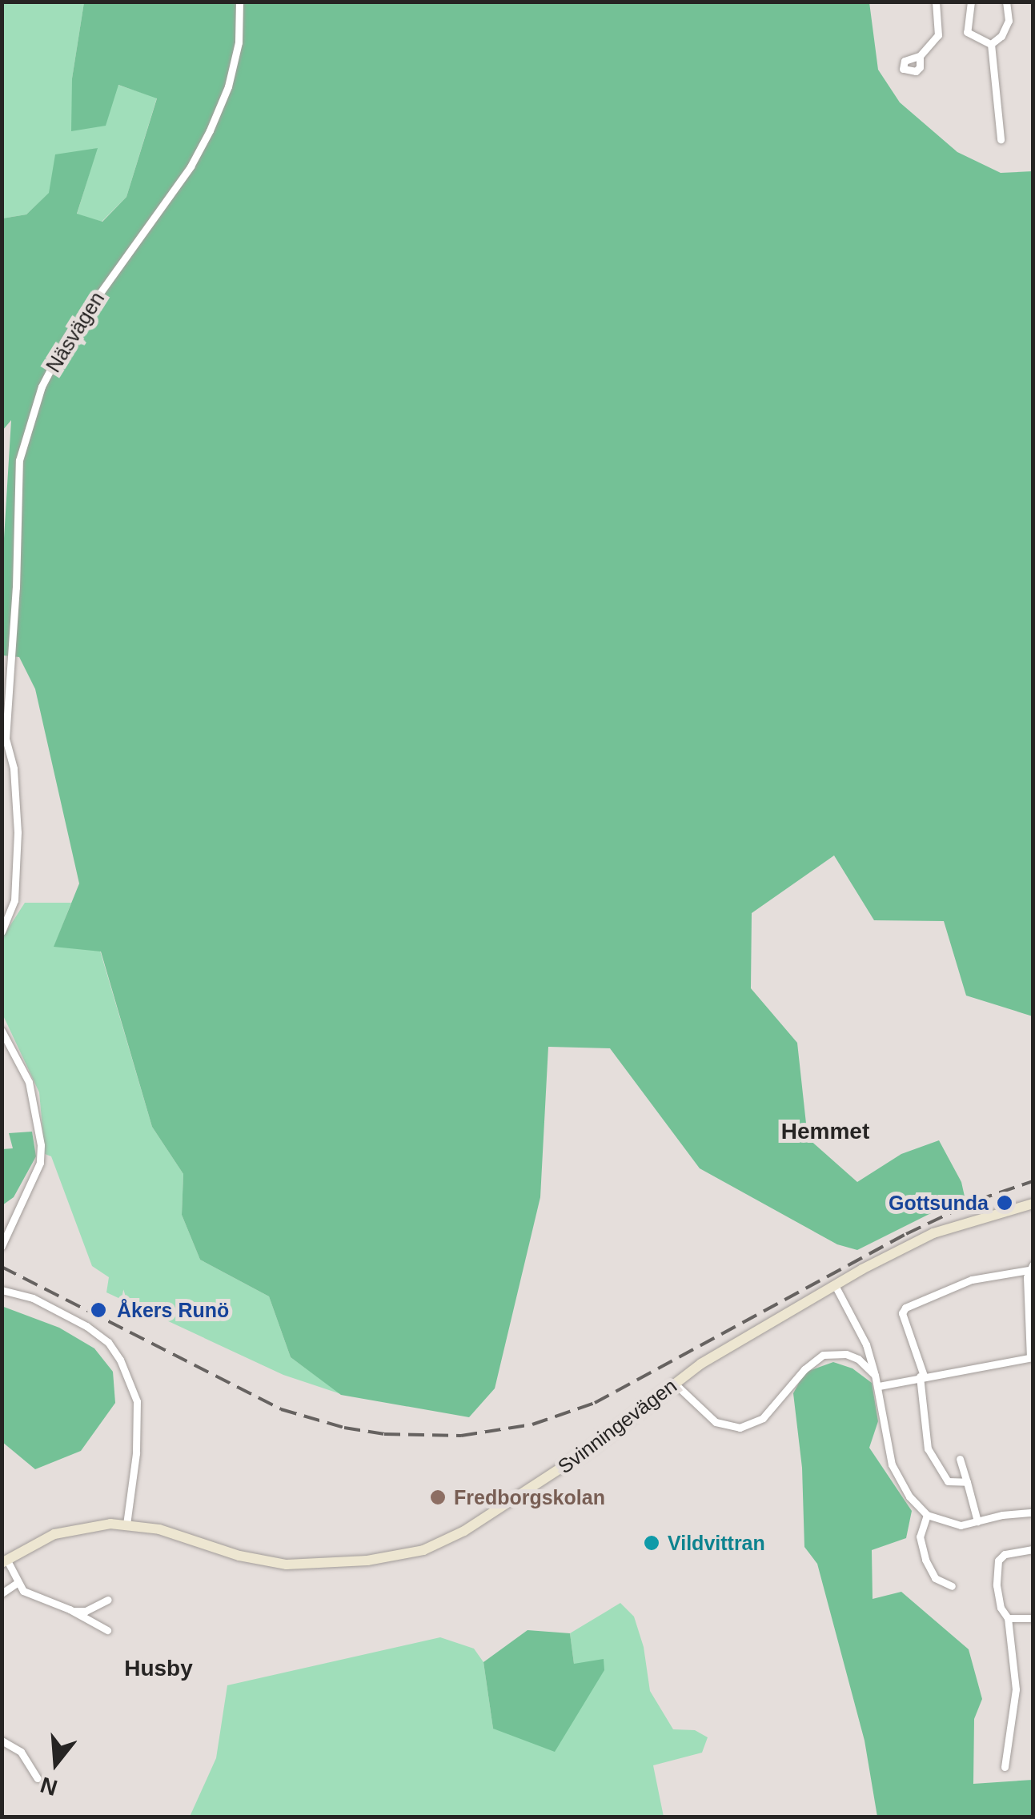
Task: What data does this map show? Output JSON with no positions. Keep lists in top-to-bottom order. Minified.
{"streets":{"main road":["Svinningevägen"],"street":["Näsvägen"]},"districts":["Hemmet","Husby"],"places":["Gottsunda","Åkers Runö","Fredborgskolan","Vildvittran"],"north":"bottom"}
